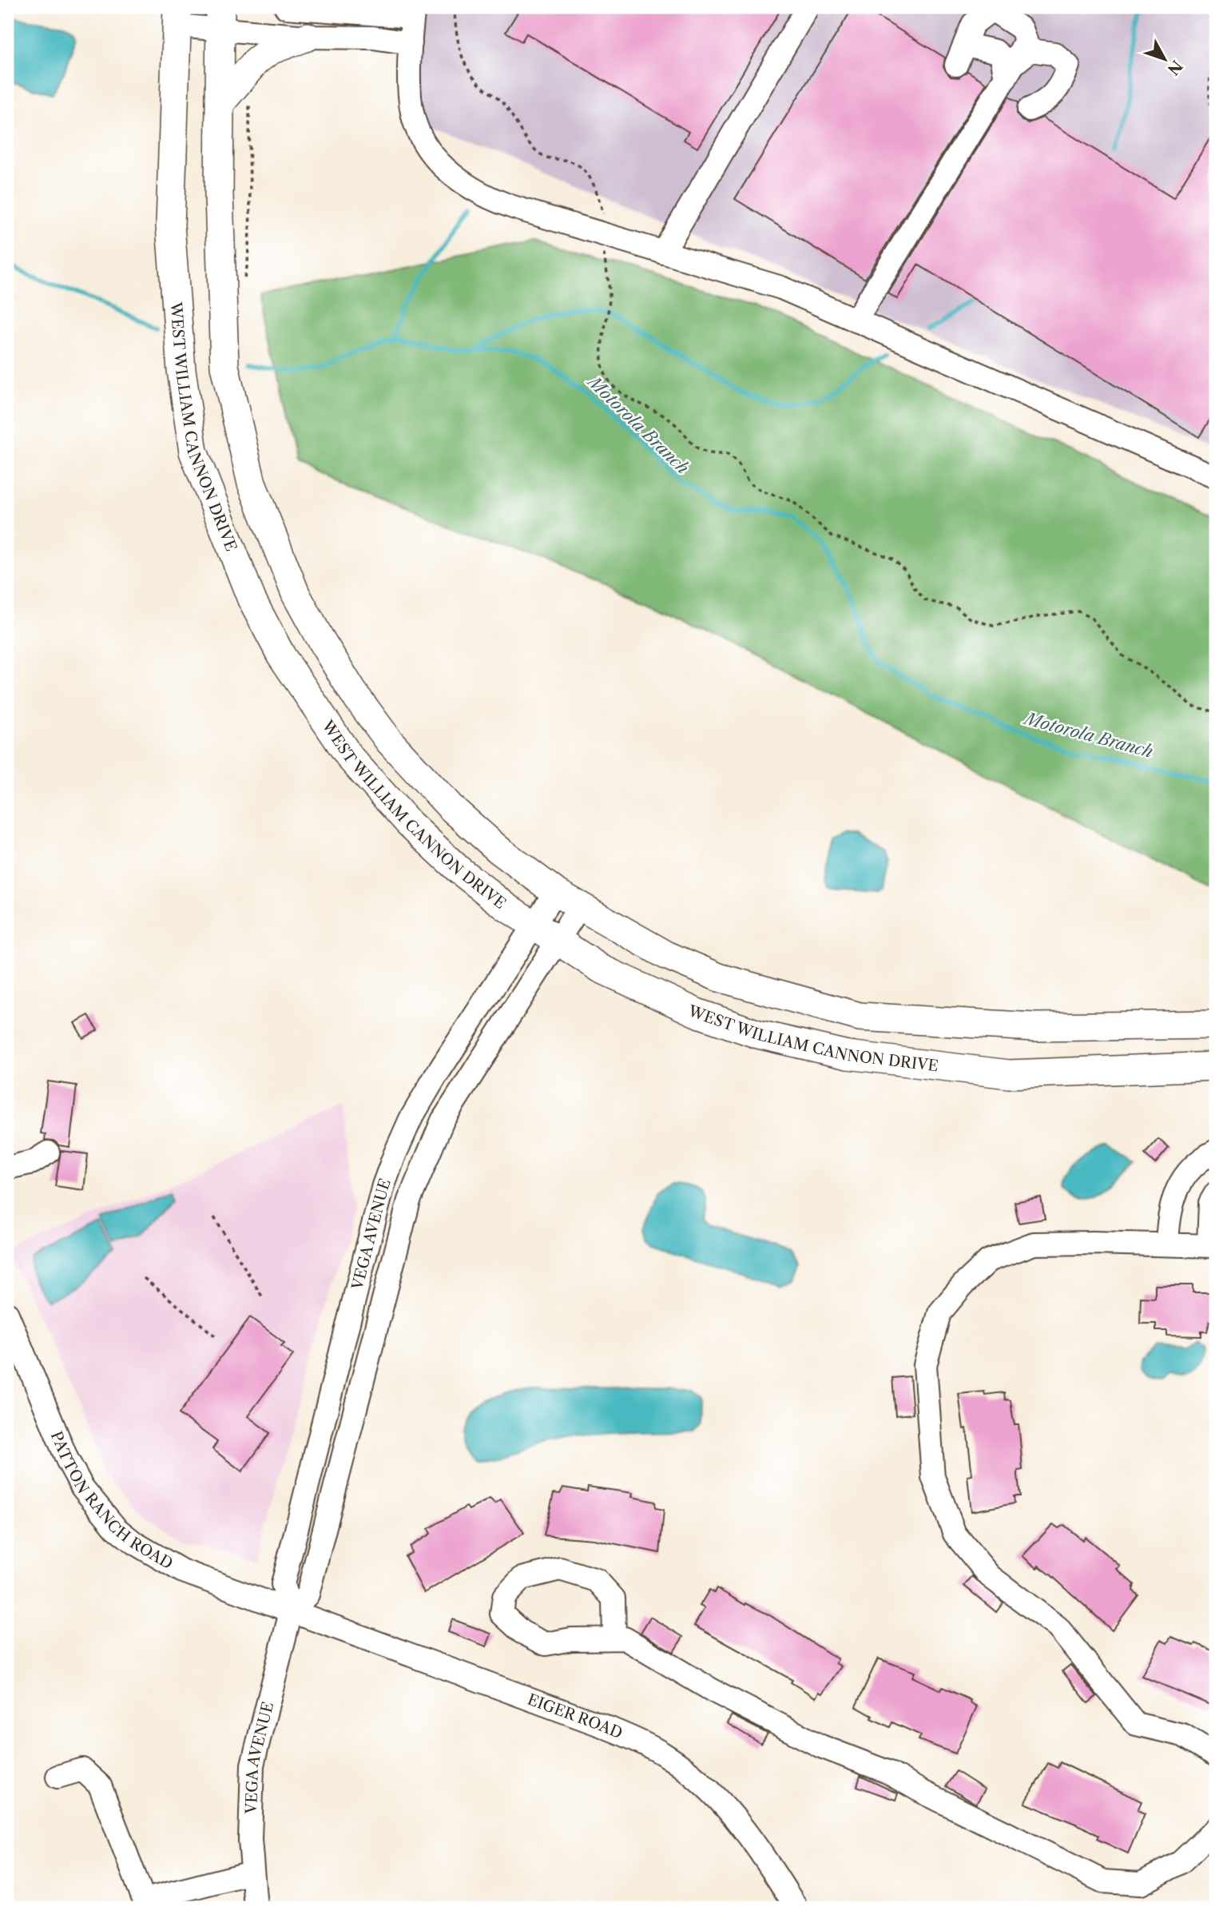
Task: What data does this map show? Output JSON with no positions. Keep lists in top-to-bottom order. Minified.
{"streets":{"main road":["WEST WILLIAM CANNON DRIVE"],"street":["VEGA AVENUE","PATTON RANCH ROAD","EIGER ROAD"]},"crossings":[["WEST WILLIAM CANNON DRIVE","VEGA AVENUE"],["VEGA AVENUE","PATTON RANCH ROAD"],["VEGA AVENUE","EIGER ROAD"],["PATTON RANCH ROAD","EIGER ROAD"]],"water":["Motorola Branch"],"north":"bottom right"}
